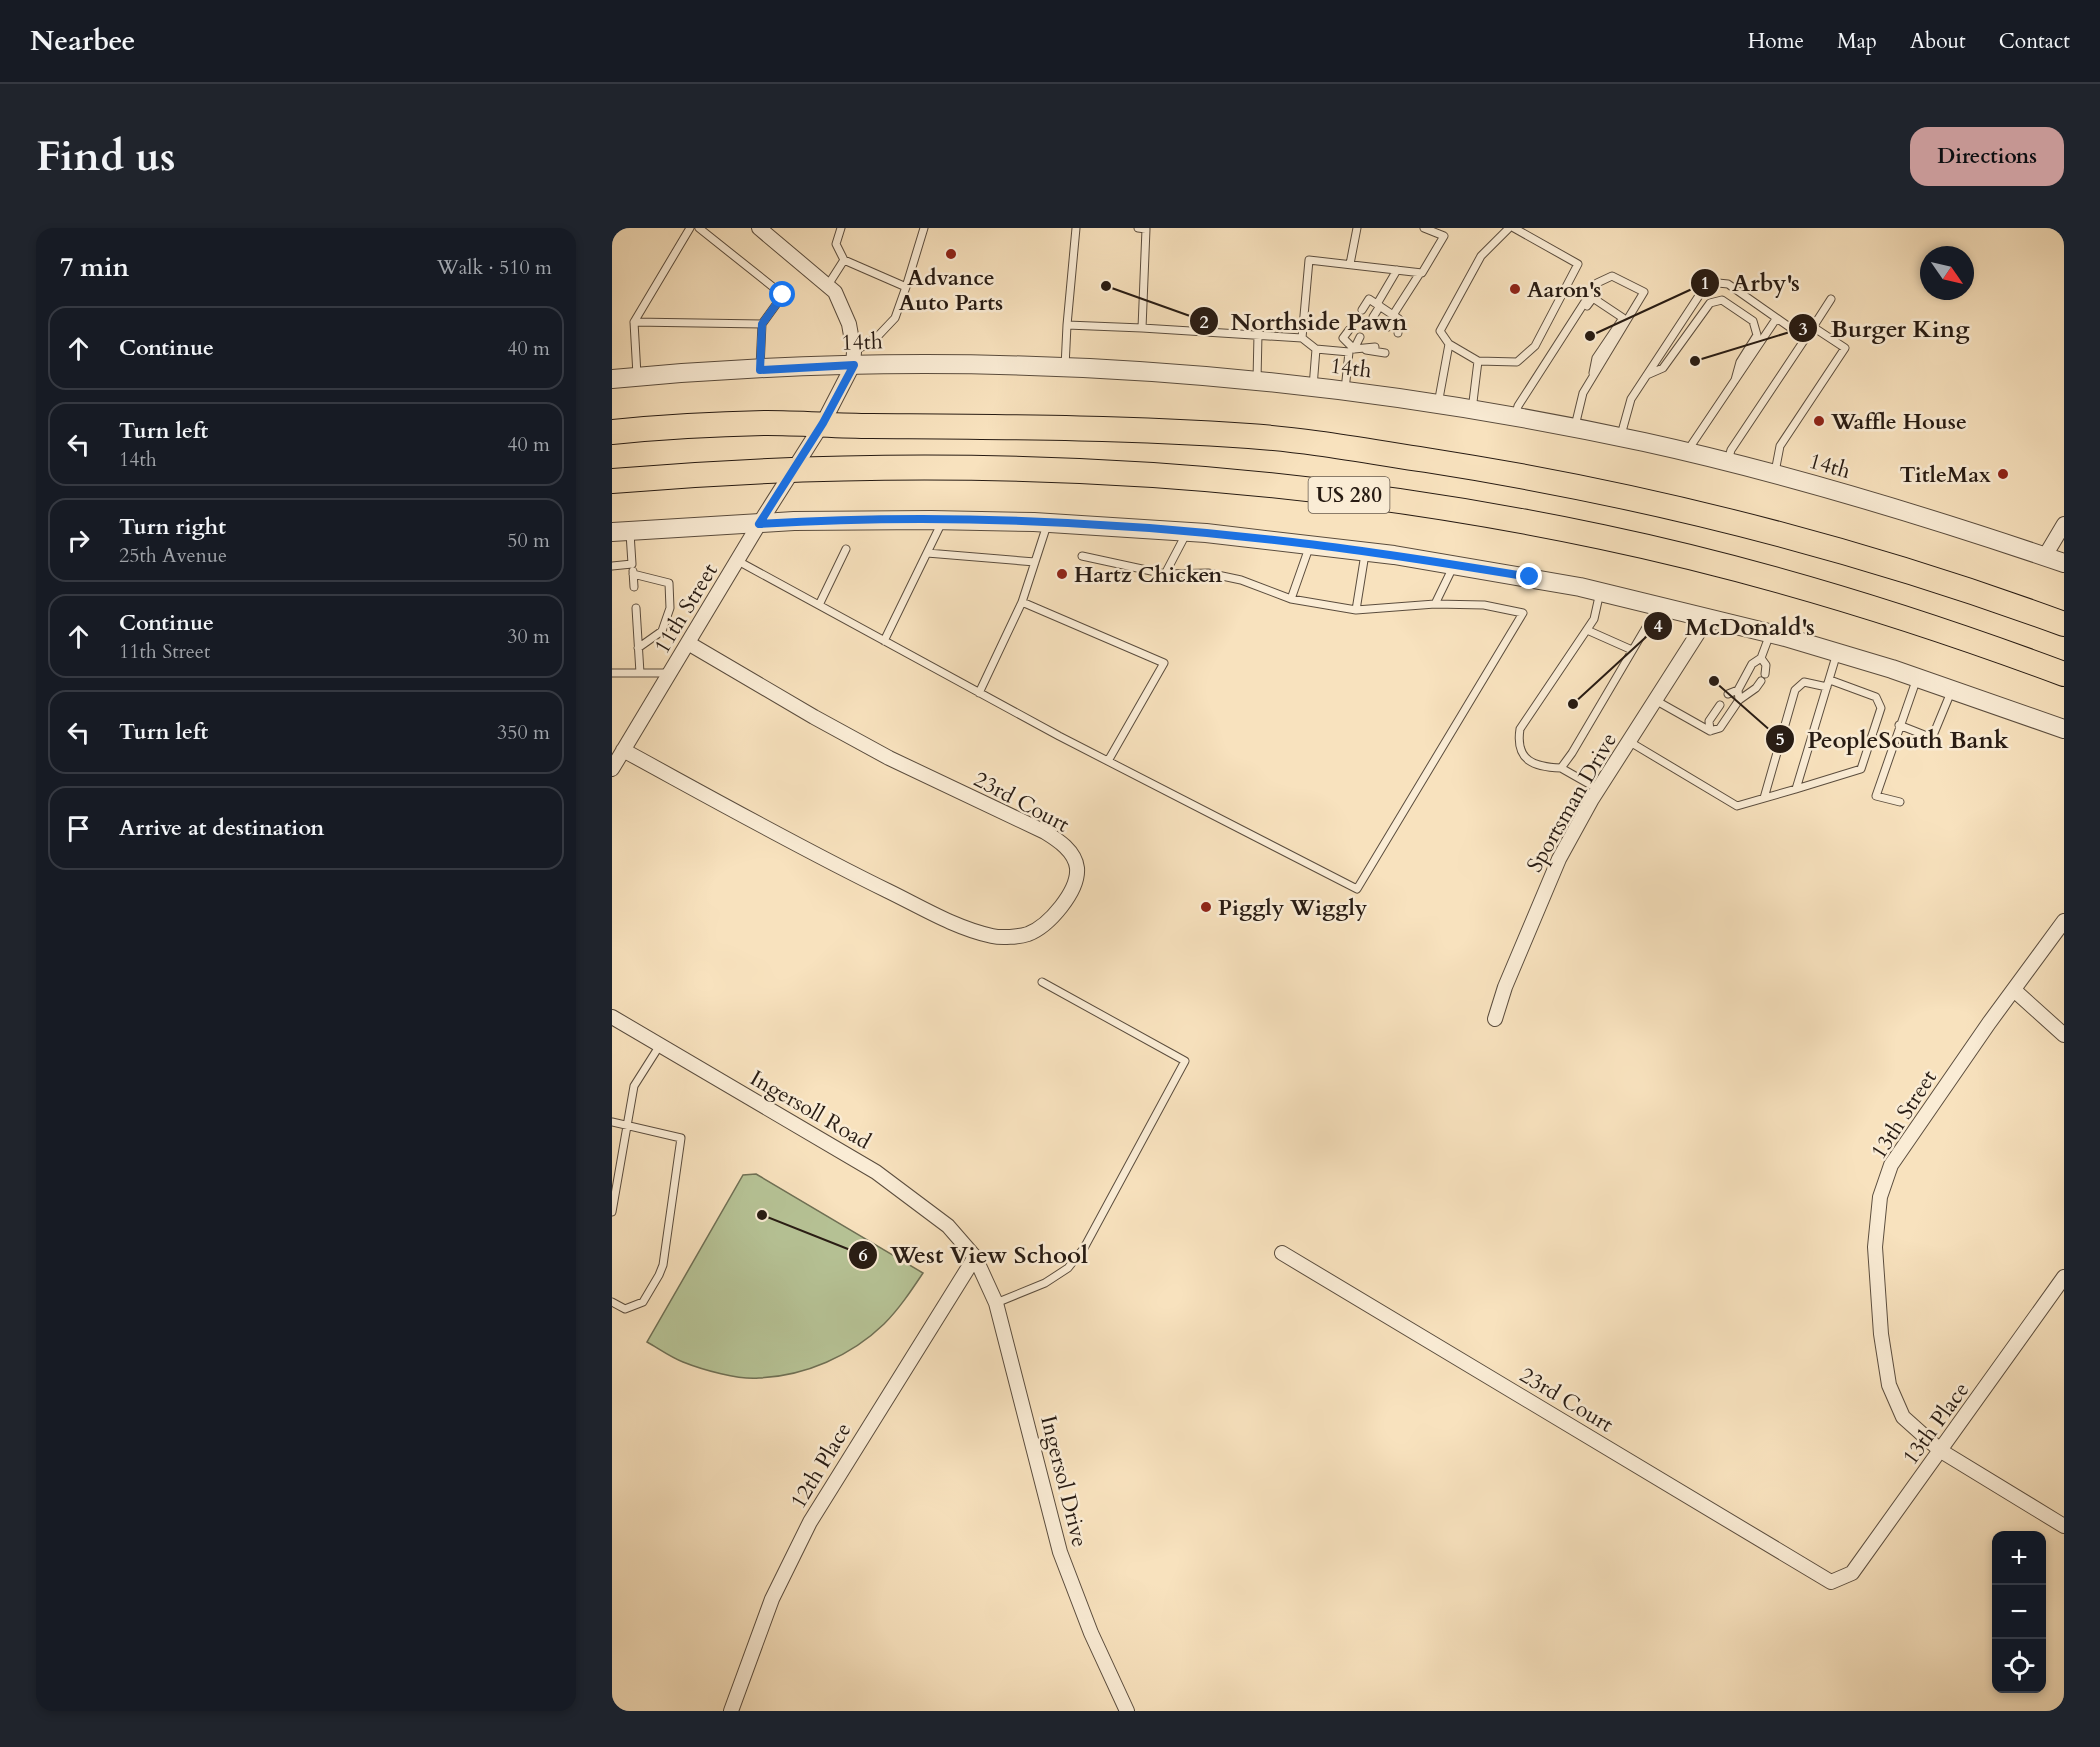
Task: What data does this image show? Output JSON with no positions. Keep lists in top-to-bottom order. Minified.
{"streets":{"highway":["US 280"],"street":["14th","11th Street","23rd Court","Sportsman Drive","Ingersoll Road","13th Street","13th Place","12th Place","Ingersol Drive"]},"crossings":[["14th","11th Street"],["US 280","11th Street"],["11th Street","23rd Court"],["23rd Court","13th Place"],["Ingersoll Road","12th Place"],["Ingersoll Road","Ingersol Drive"],["13th Street","13th Place"],["12th Place","Ingersol Drive"]],"places":["Advance Auto Parts","Northside Pawn","Aaron's","Arby's","Burger King","Waffle House","TitleMax","Hartz Chicken","PeopleSouth Bank","McDonald's","Piggly Wiggly","West View School"],"north":"bottom right","page":{"header":"Nearbee","nav":["Home","Map","About","Contact"],"buttons":"Directions","title":"Find us","heading":["7 min","Walk · 510 m"],"list":[["Continue","40 m"],["Turn left","14th","40 m"],["Turn right","25th Avenue","50 m"],["Continue","11th Street","30 m"],["Turn left","350 m"],"Arrive at destination"],"map_buttons":["+","−"]}}
